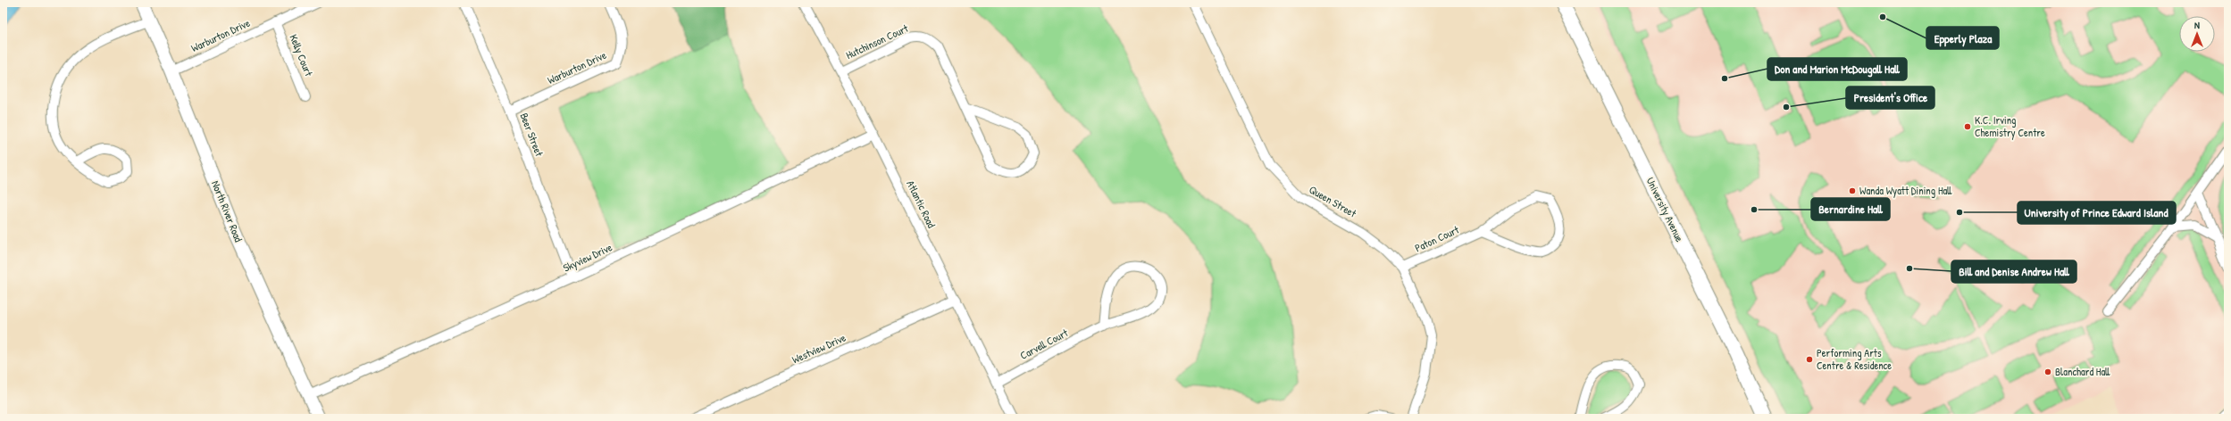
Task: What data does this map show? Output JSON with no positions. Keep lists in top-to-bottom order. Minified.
{"streets":{"main road":["University Avenue","North River Road"],"street":["Warburton Drive","Hutchinson Court","Kelly Court","Beer Street","Queen Street","Atlantic Road","Paton Court","Skyview Drive","Carvell Court","Westview Drive"]},"crossings":[["Warburton Drive","Kelly Court"],["Warburton Drive","Beer Street"],["Warburton Drive","North River Road"],["Hutchinson Court","Atlantic Road"],["Beer Street","Skyview Drive"],["Queen Street","Paton Court"],["Atlantic Road","Skyview Drive"],["Atlantic Road","Carvell Court"],["Atlantic Road","Westview Drive"],["North River Road","Skyview Drive"]],"places":["Epperly Plaza","Don and Marion McDougall Hall","President's Office","K.C. Irving Chemistry Centre","Wanda Wyatt Dining Hall","Bernardine Hall","University of Prince Edward Island","Bill and Denise Andrew Hall","Performing Arts Centre & Residence","Blanchard Hall"],"north":"top"}
